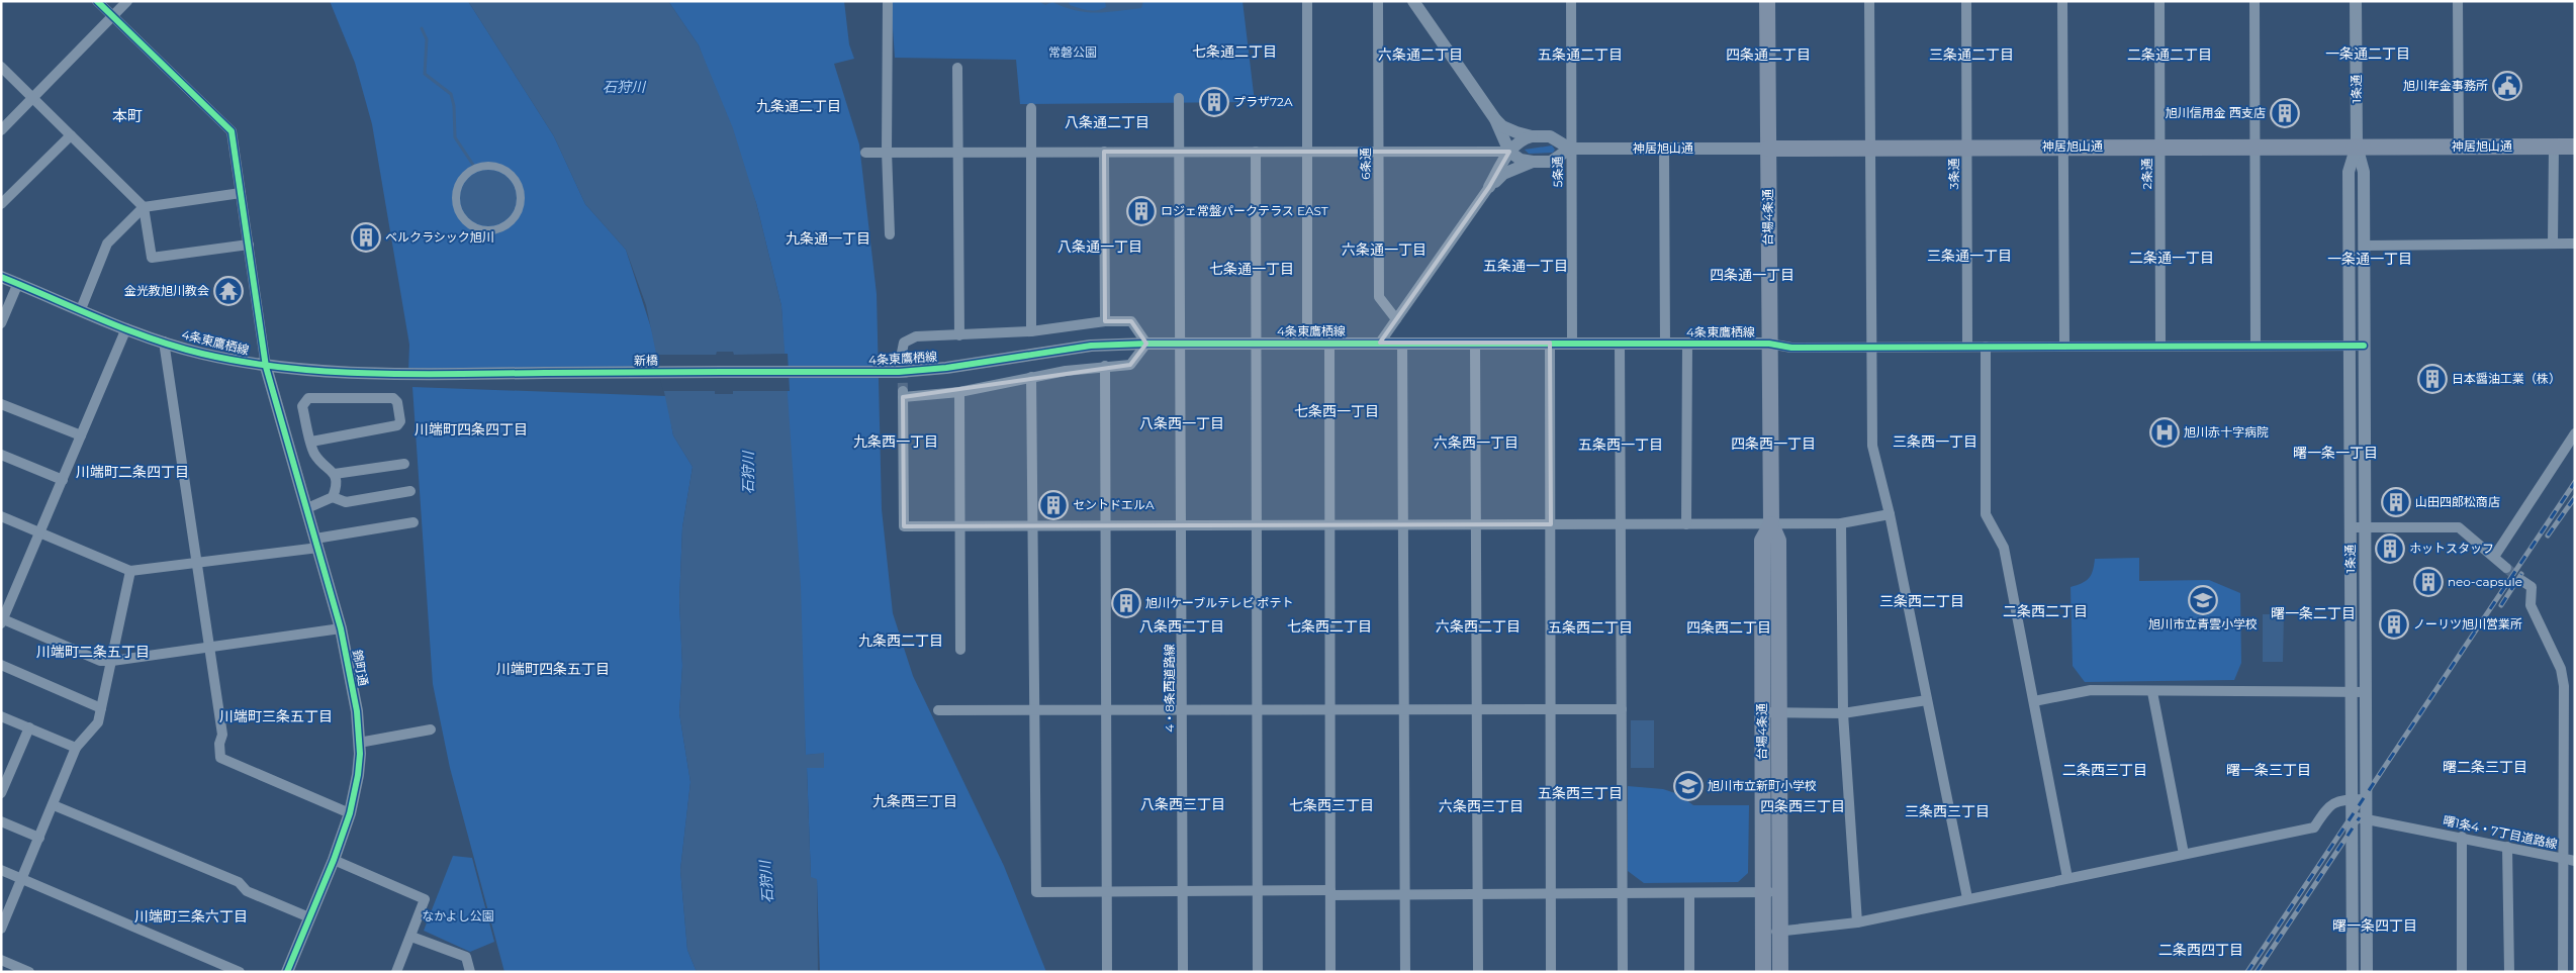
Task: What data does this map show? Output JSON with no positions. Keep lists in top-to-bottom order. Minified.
{"streets":{"highway":["神居旭山通","台場4条通"],"street":["1条通","6条通","5条通","3条通","2条通","4条東鷹栖線","新橋","錦町通","4・8条西道路線","曙1条4・7丁目道路線"]},"crossings":[["1条通","神居旭山通"],["1条通","曙1条4・7丁目道路線"],["神居旭山通","5条通"],["神居旭山通","3条通"],["神居旭山通","2条通"],["神居旭山通","台場4条通"],["5条通","4条東鷹栖線"],["台場4条通","4条東鷹栖線"],["4条東鷹栖線","新橋"],["4条東鷹栖線","錦町通"],["4条東鷹栖線","4・8条西道路線"]],"districts":["七条通二丁目","一条通二丁目","六条通二丁目","五条通二丁目","四条通二丁目","三条通二丁目","二条通二丁目","九条通二丁目","本町","八条通二丁目","九条通一丁目","八条通一丁目","六条通一丁目","三条通一丁目","二条通一丁目","一条通一丁目","五条通一丁目","七条通一丁目","四条通一丁目","七条西一丁目","八条西一丁目","川端町四条四丁目","九条西一丁目","三条西一丁目","六条西一丁目","四条西一丁目","五条西一丁目","曙一条一丁目","川端町二条四丁目","三条西二丁目","二条西二丁目","曙一条二丁目","八条西二丁目","七条西二丁目","六条西二丁目","五条西二丁目","四条西二丁目","九条西二丁目","川端町二条五丁目","川端町四条五丁目","川端町三条五丁目","曙二条三丁目","二条西三丁目","曙一条三丁目","五条西三丁目","九条西三丁目","八条西三丁目","七条西三丁目","六条西三丁目","四条西三丁目","三条西三丁目","川端町三条六丁目","曙一条四丁目","二条西四丁目"],"water":["石狩川"],"parks":["常磐公園","なかよし公園"],"places":{"public building":["旭川年金事務所"],"building":["プラザ72A","旭川信用金 西支店","ロジェ常盤パークテラス EAST","ベルクラシック旭川","日本醤油工業（株）","山田四郎松商店","セントドエルA","ホットスタッフ","neo‐capsule","旭川ケーブルテレビ ポテト","ノーリツ旭川営業所"],"temple":["金光教旭川教会"],"hospital":["旭川赤十字病院"],"school or university":["旭川市立青雲小学校","旭川市立新町小学校"]}}
